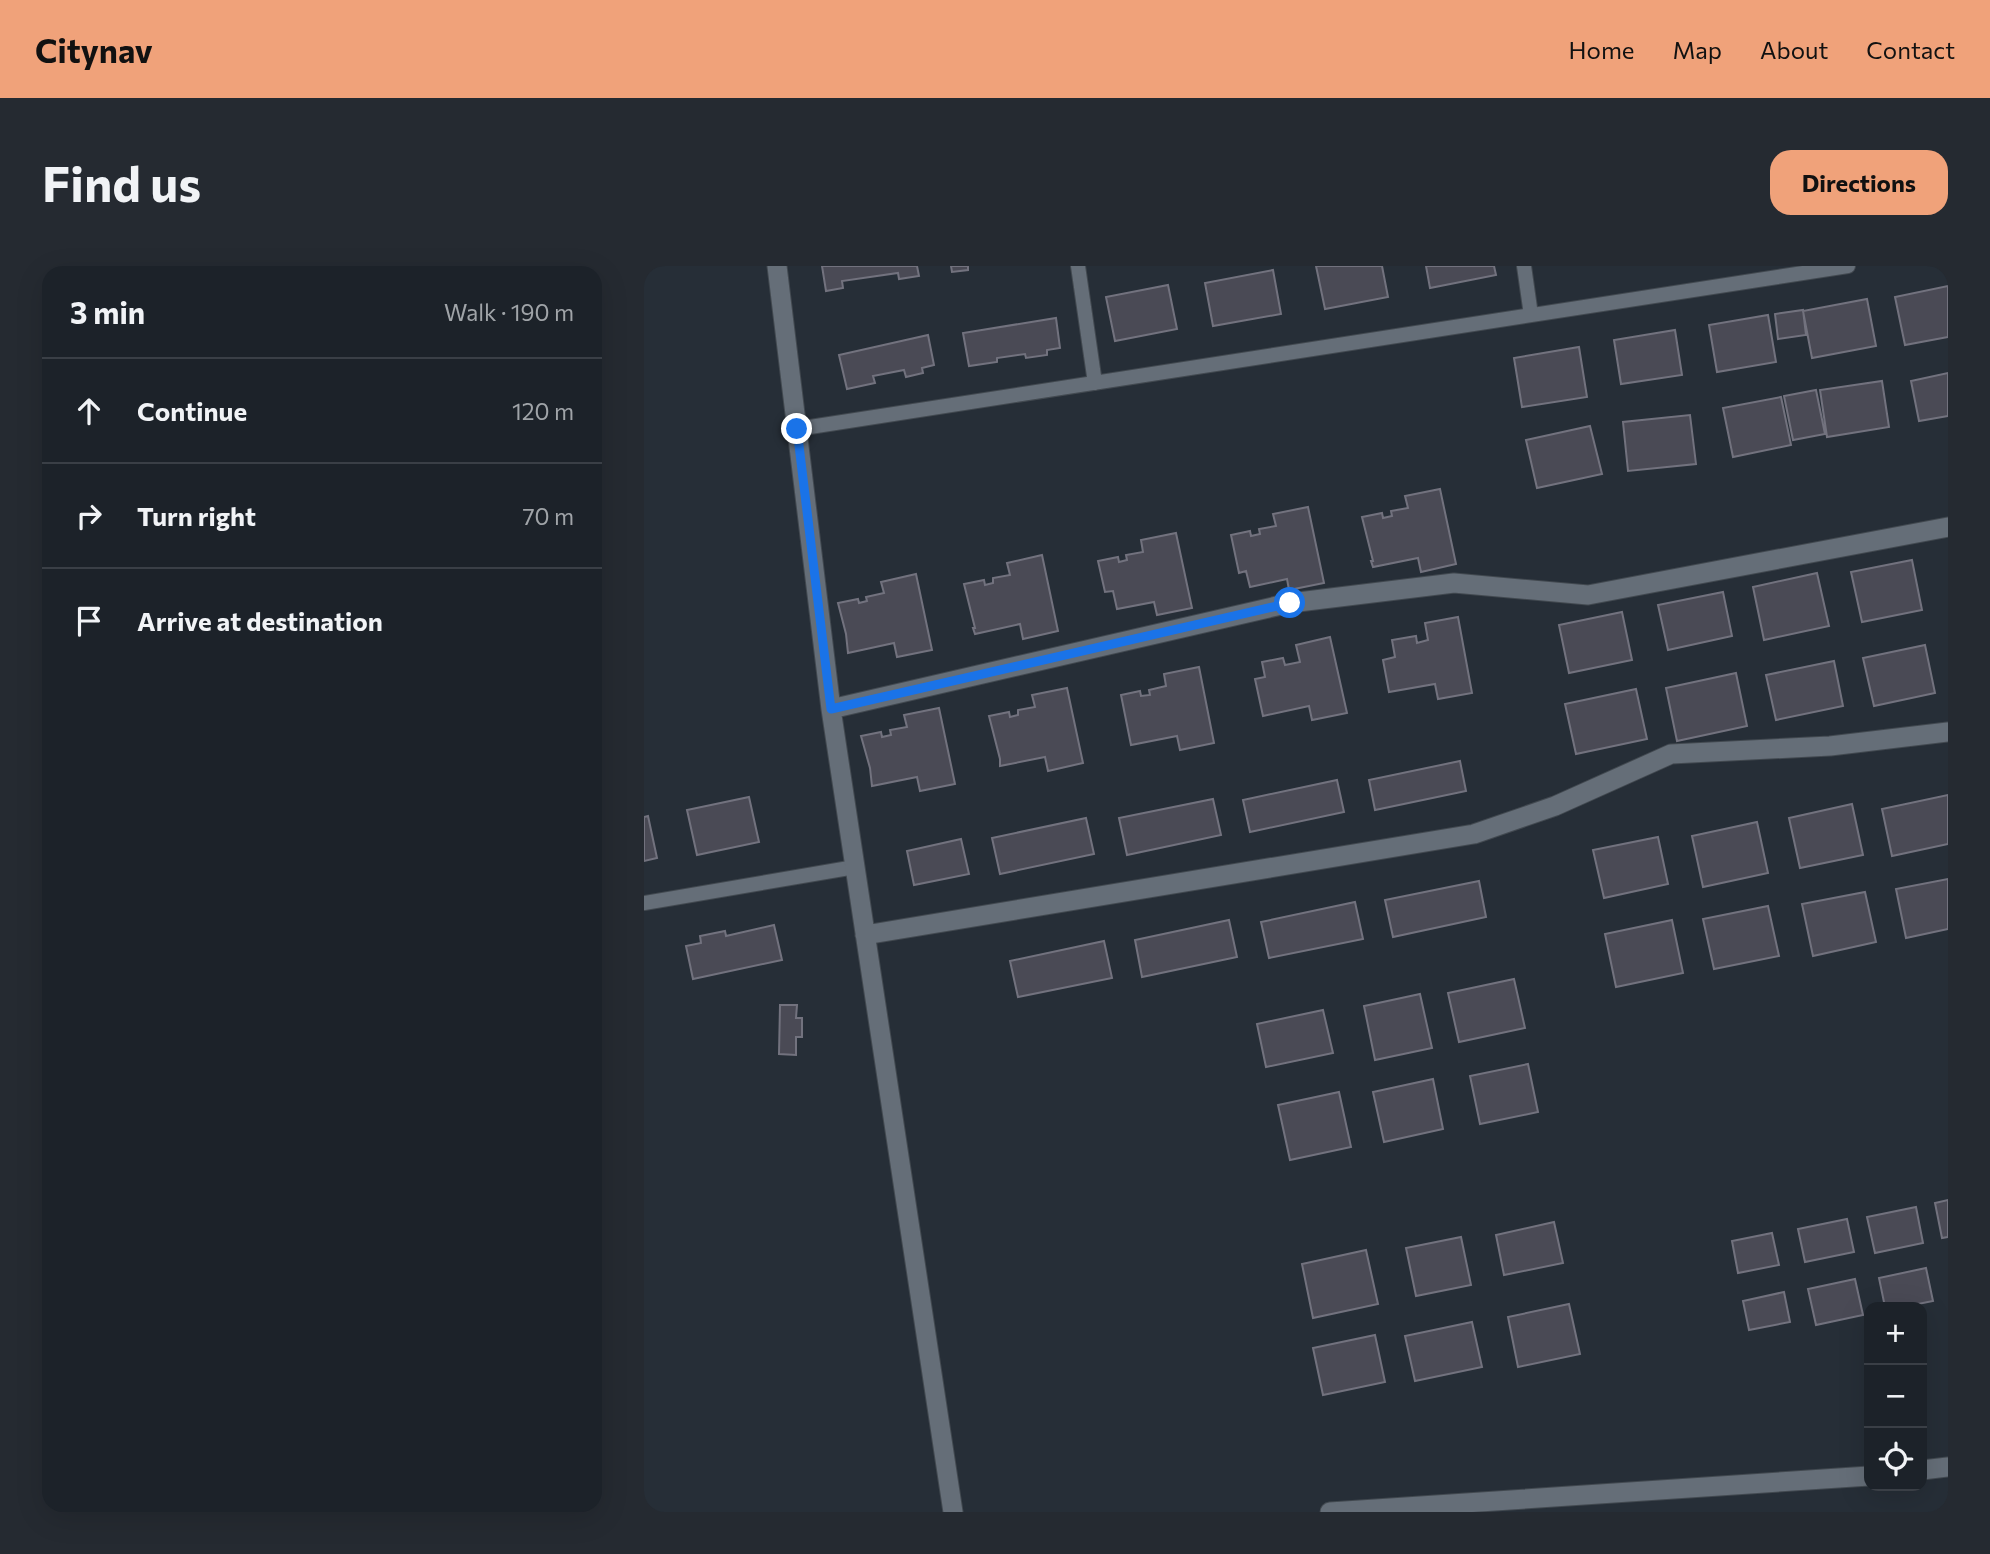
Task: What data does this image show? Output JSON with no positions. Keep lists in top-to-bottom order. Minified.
{"page":{"header":"Citynav","nav":["Home","Map","About","Contact"],"buttons":"Directions","title":"Find us","heading":["3 min","Walk · 190 m"],"list":[["Continue","120 m"],["Turn right","70 m"],"Arrive at destination"],"map_buttons":["+","−"]}}
